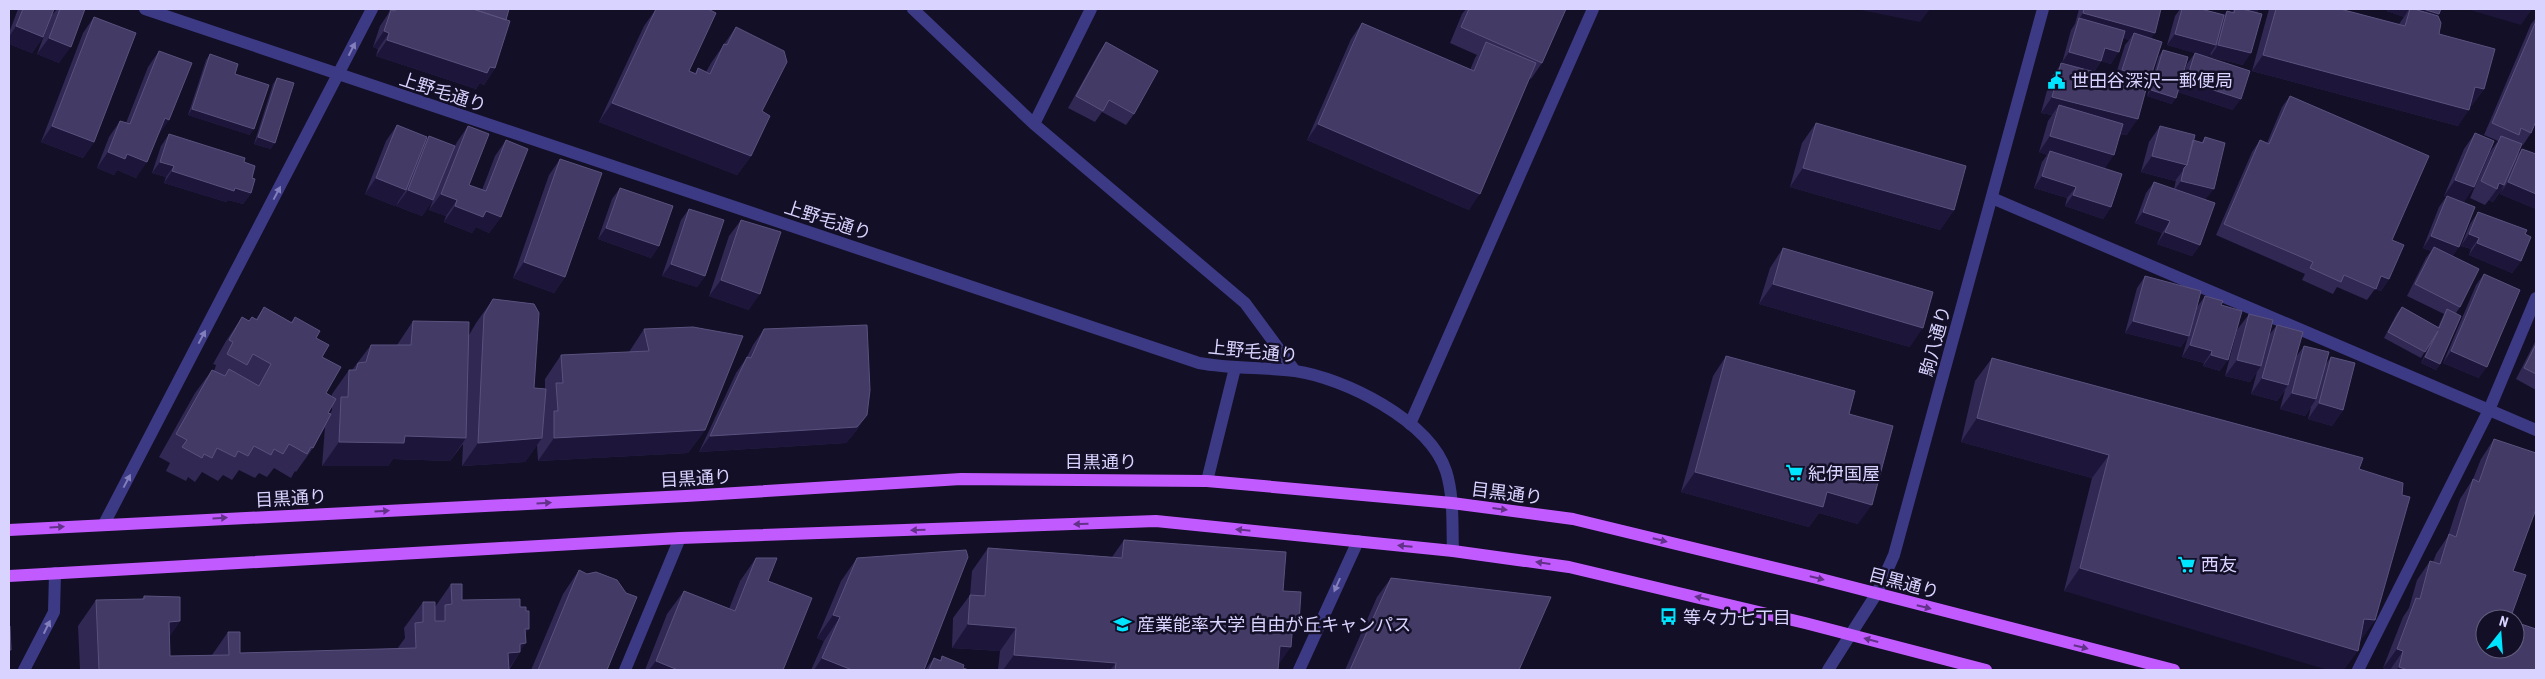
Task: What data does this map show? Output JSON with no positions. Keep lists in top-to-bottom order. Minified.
{"streets":{"main road":["目黒通り"],"street":["上野毛通り","駒八通り"]},"crossings":[["上野毛通り","目黒通り"],["駒八通り","目黒通り"]],"places":{"public building":["世田谷深沢一郵便局"],"supermarket":["紀伊国屋","西友"],"bus stop":["等々力七丁目"],"school or university":["産業能率大学 自由が丘キャンパス"]},"north":"top"}
